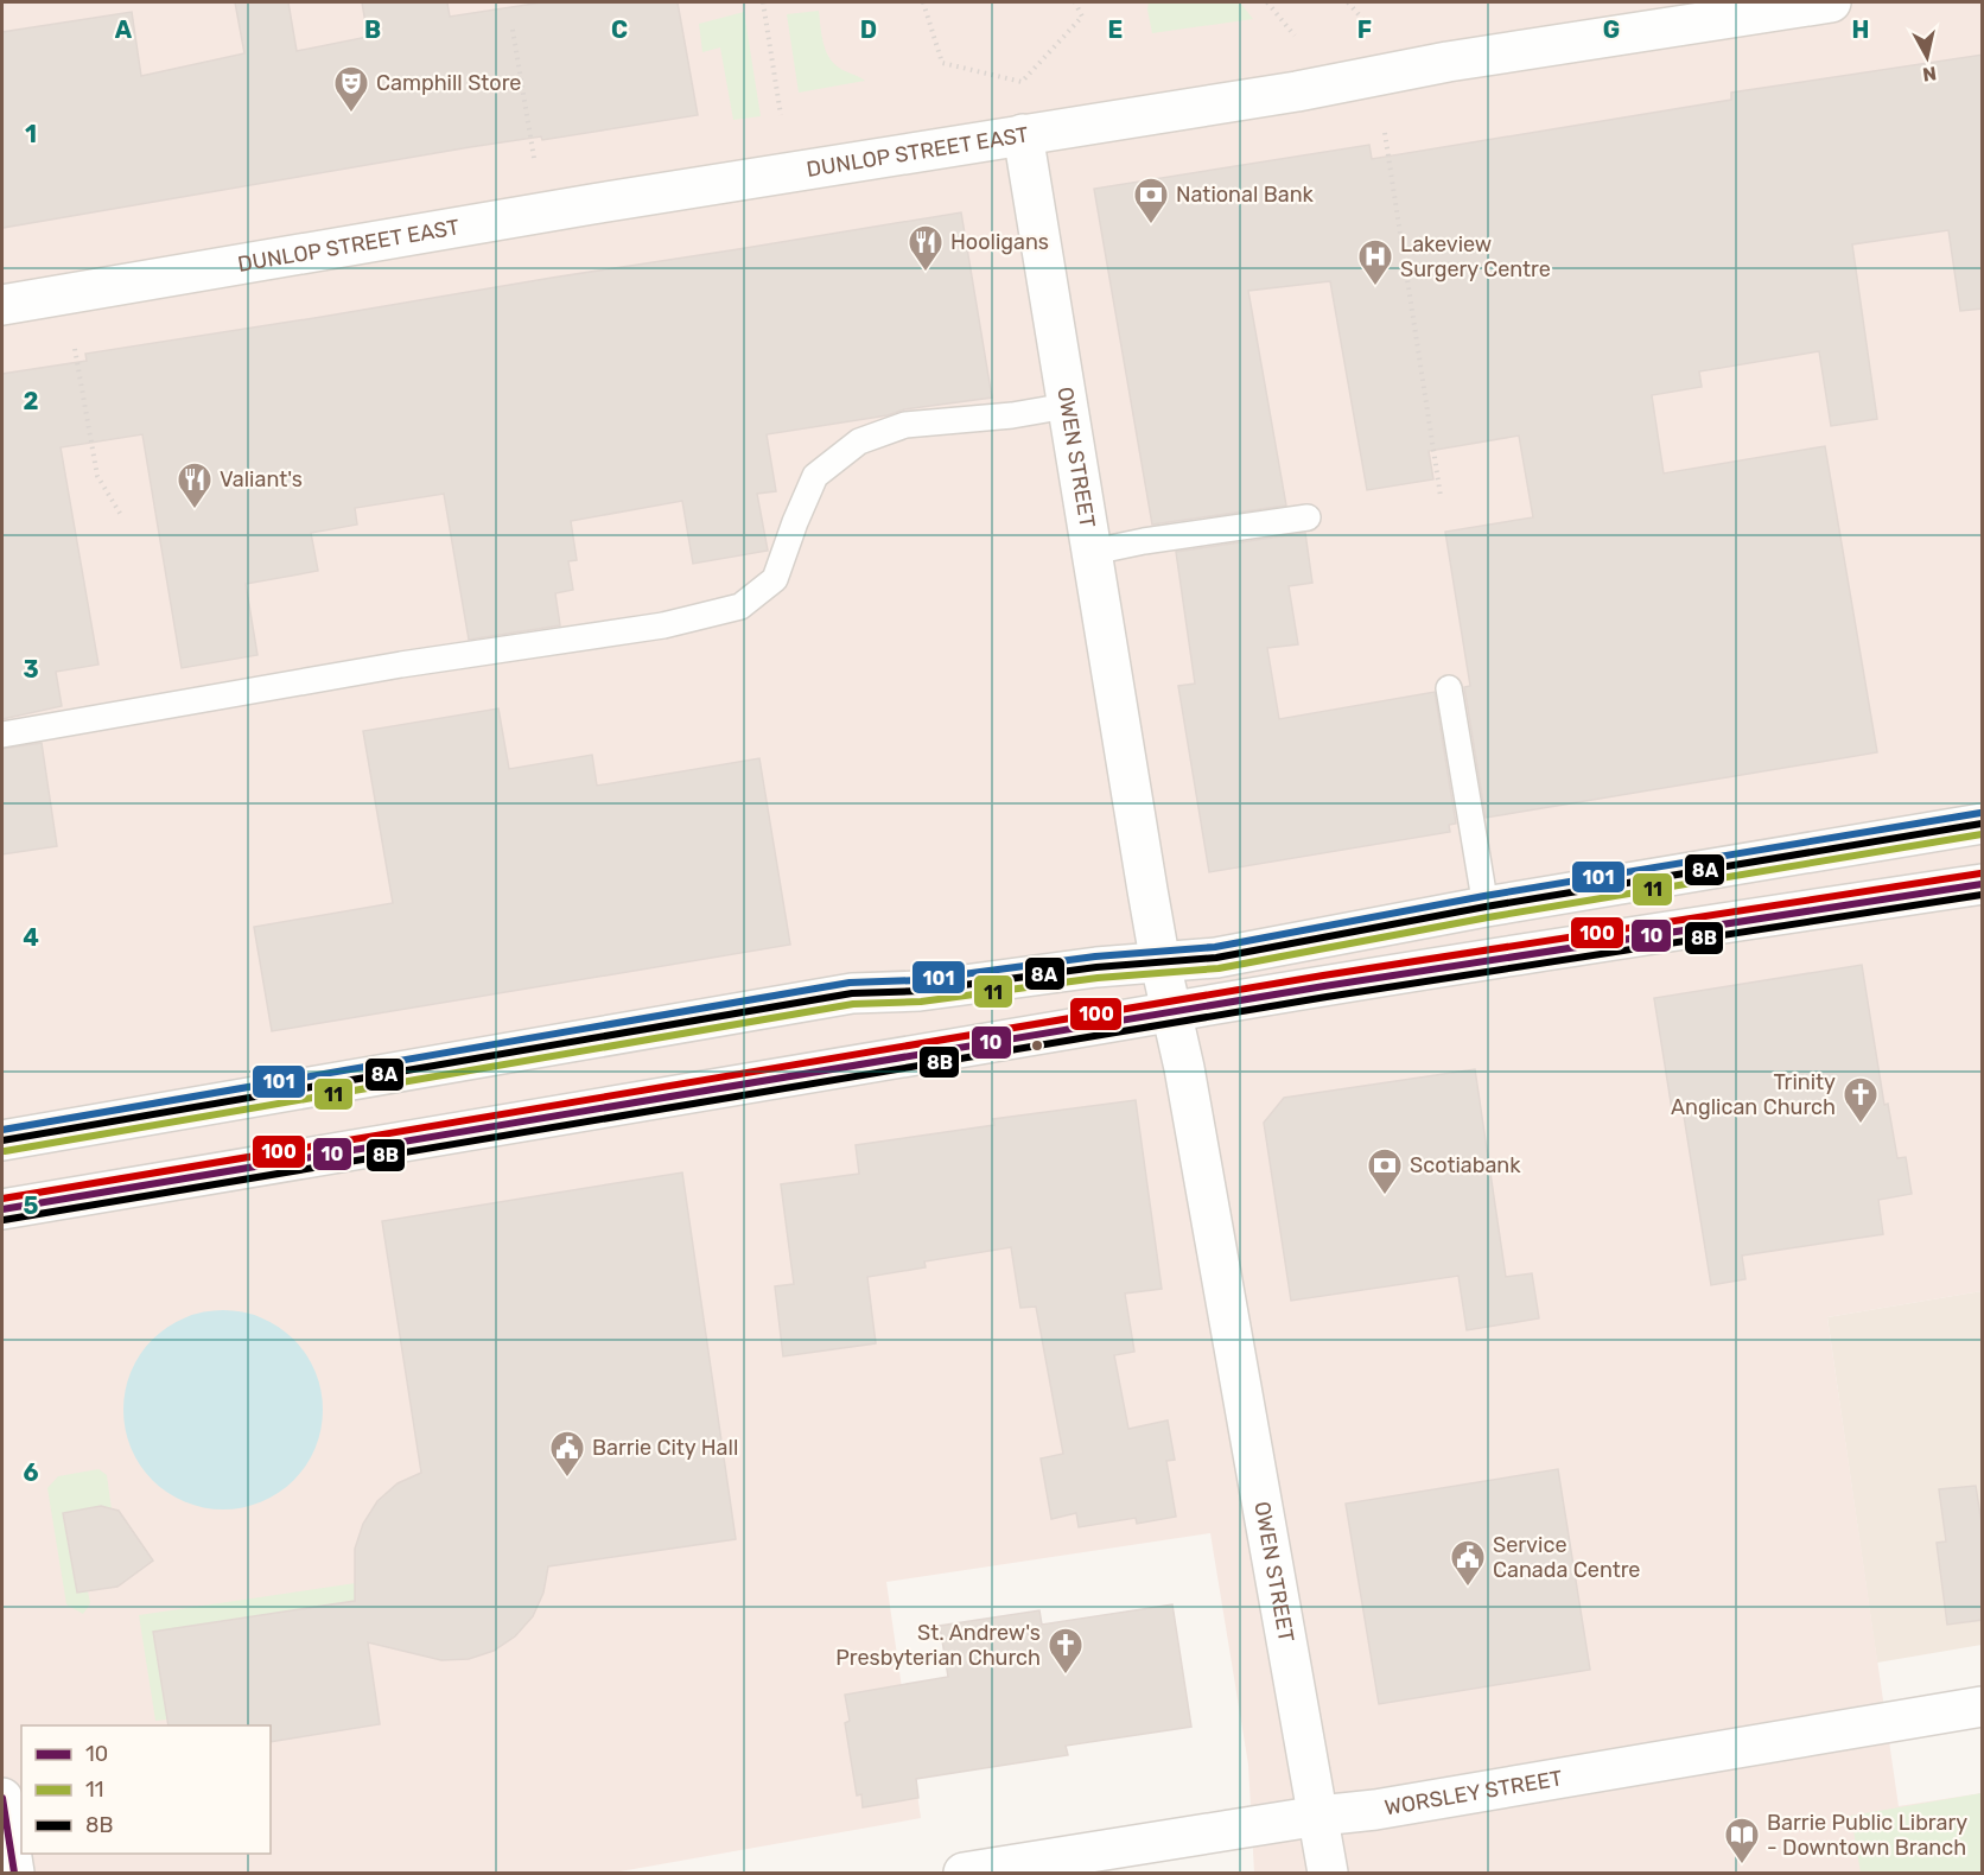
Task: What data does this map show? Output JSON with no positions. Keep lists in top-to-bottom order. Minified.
{"streets":{"street":["DUNLOP STREET EAST","OWEN STREET","WORSLEY STREET"]},"crossings":[["DUNLOP STREET EAST","OWEN STREET"],["OWEN STREET","WORSLEY STREET"]],"places":{"theatre":["Camphill Store"],"bank":["National Bank","Scotiabank"],"restaurant":["Hooligans","Valiant's"],"hospital":["Lakeview Surgery Centre"],"church":["Trinity Anglican Church","St. Andrew's Presbyterian Church"],"public building":["Barrie City Hall","Service Canada Centre"],"library":["Barrie Public Library - Downtown Branch"]},"lines":["transit line 101","transit line 8A","transit line 11","transit line 100","transit line 10","transit line 8B"],"legend":["10","11","8B"],"north":"bottom","grid":{"columns":["A","B","C","D","E","F","G","H"],"rows":["1","2","3","4","5","6"]}}
